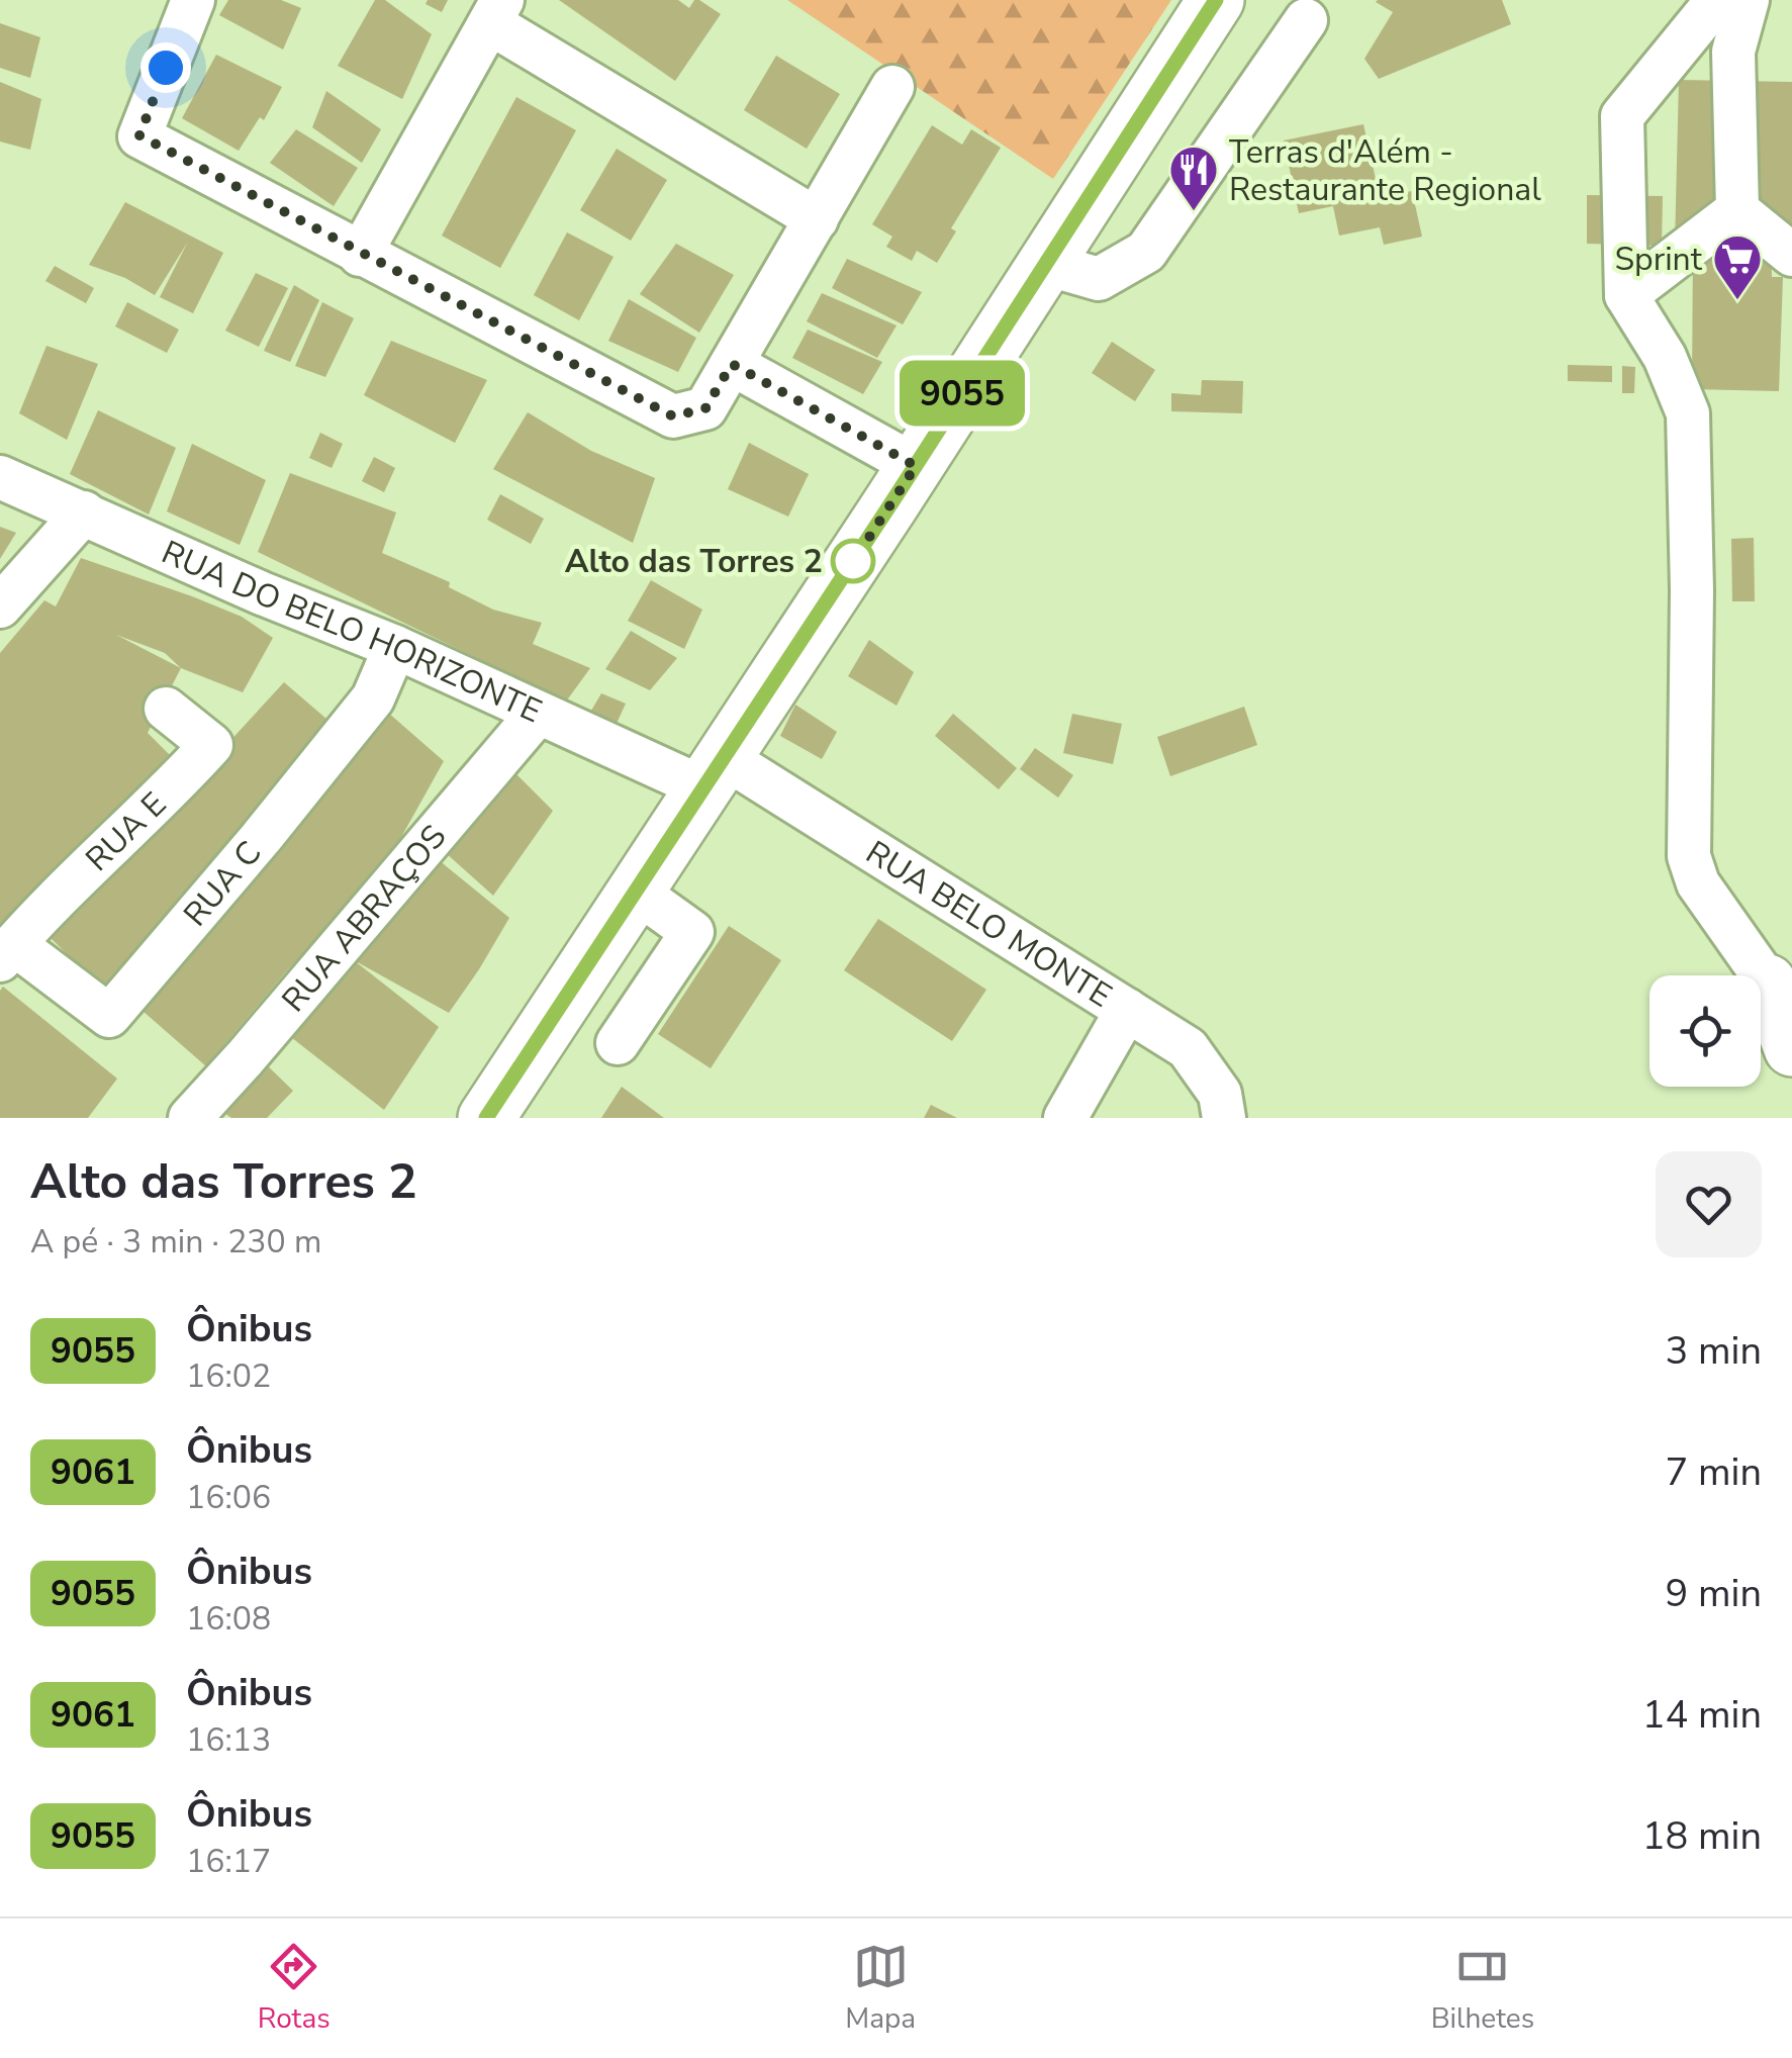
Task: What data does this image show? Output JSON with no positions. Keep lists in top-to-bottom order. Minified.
{"streets":{"street":["RUA DO BELO HORIZONTE","RUA E","RUA C","RUA ABRAÇOS","RUA BELO MONTE"]},"crossings":[["RUA DO BELO HORIZONTE","RUA C"],["RUA DO BELO HORIZONTE","RUA ABRAÇOS"],["RUA DO BELO HORIZONTE","RUA BELO MONTE"],["RUA E","RUA C"]],"places":{"restaurant":["Terras d'Além - Restaurante Regional"],"supermarket":["Sprint"],"other":["Alto das Torres 2"]},"lines":["bus line 9055"],"page":{"on_map":"9055","heading":["Alto das Torres 2","A pé · 3 min · 230 m"],"list":[{"mark":"9055","name":"Ônibus","note":"16:02","value":"3 min"},{"mark":"9061","name":"Ônibus","note":"16:06","value":"7 min"},{"mark":"9055","name":"Ônibus","note":"16:08","value":"9 min"},{"mark":"9061","name":"Ônibus","note":"16:13","value":"14 min"},{"mark":"9055","name":"Ônibus","note":"16:17","value":"18 min"}],"tabs":["Rotas","Mapa","Bilhetes"]}}
